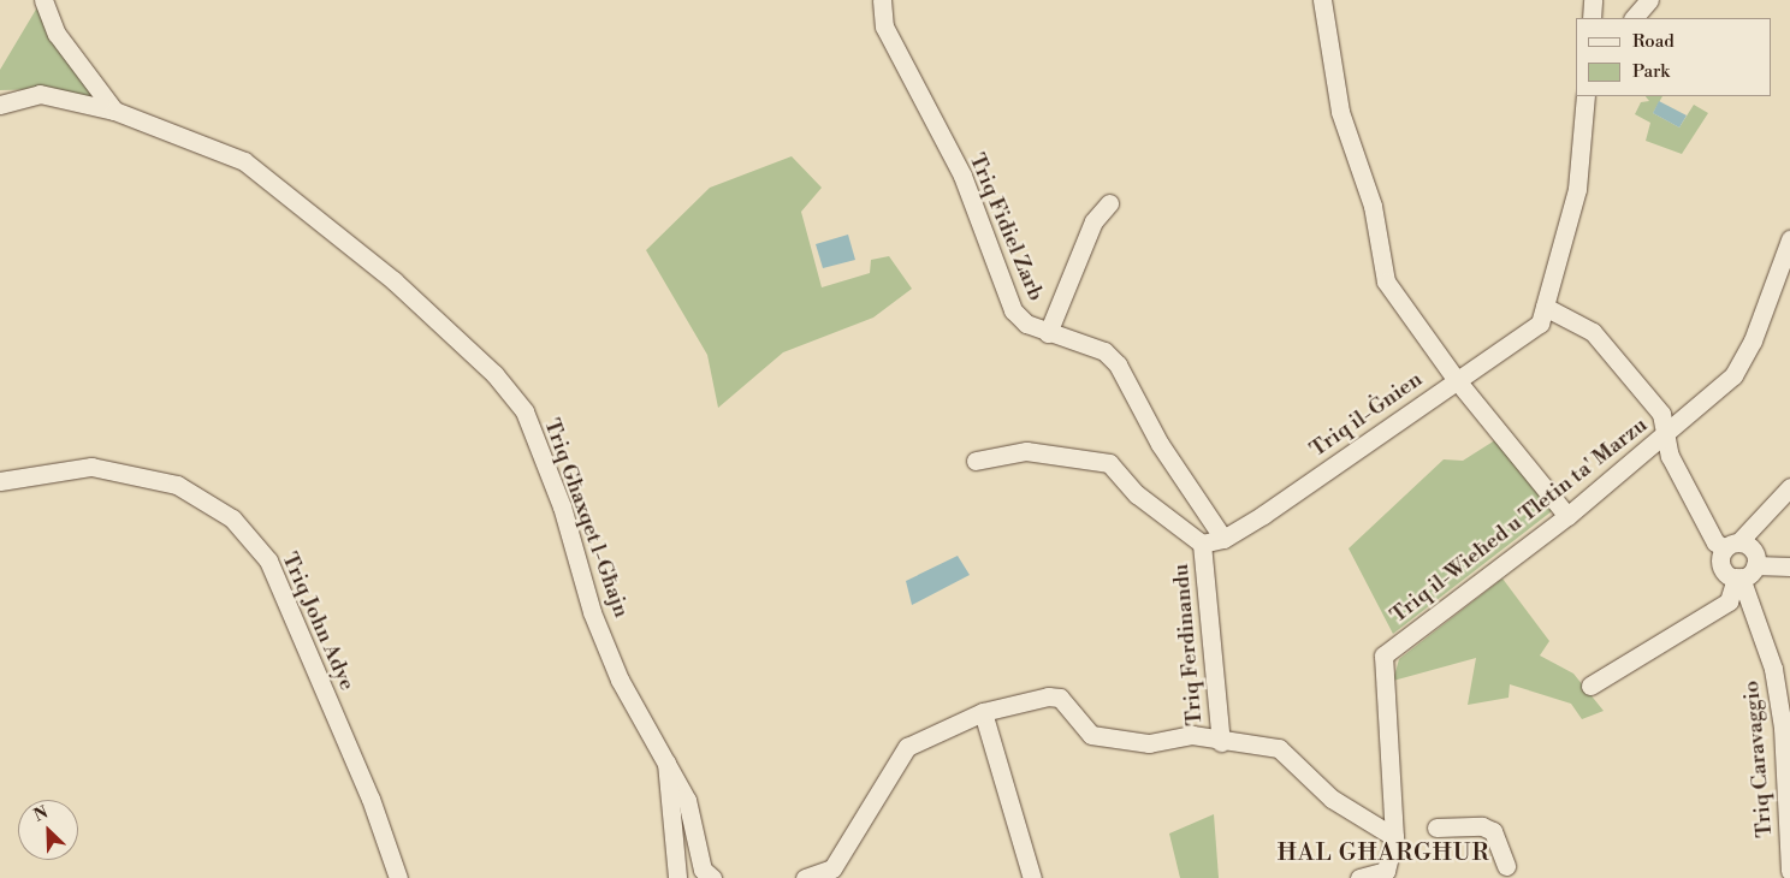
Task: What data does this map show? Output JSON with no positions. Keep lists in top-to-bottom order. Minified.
{"streets":{"street":["Triq Fidiel Zarb","Triq il-Ġnien","Triq Għaxqet l-Għajn","Triq il-Wieħed u Tletin ta' Marzu","Triq John Adye","Triq Ferdinandu","Triq Caravaggio"]},"crossings":[["Triq Fidiel Zarb","Triq il-Ġnien"],["Triq il-Ġnien","Triq Ferdinandu"]],"districts":["ĦAL GĦARGĦUR"],"legend":["Road","Park"],"north":"top left"}
